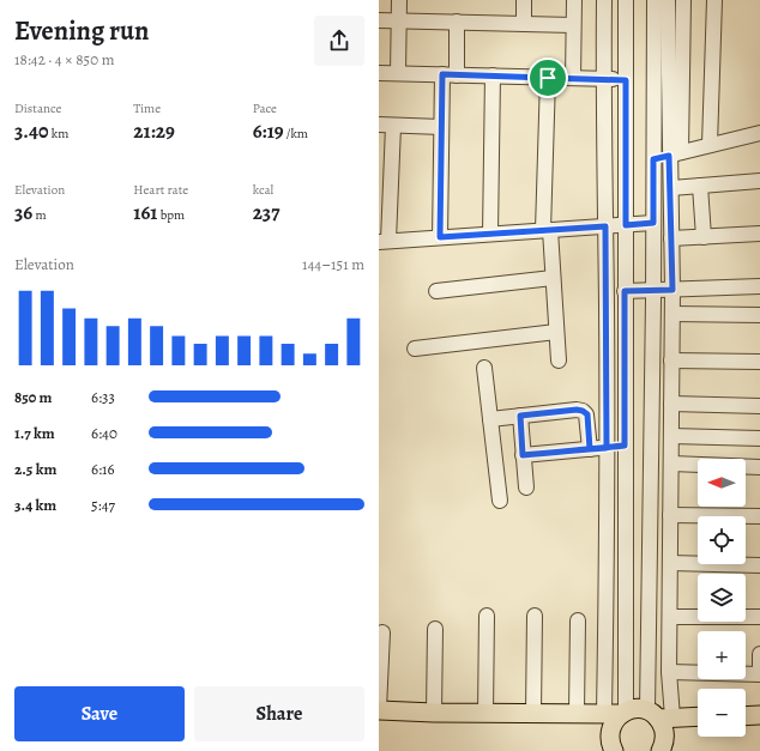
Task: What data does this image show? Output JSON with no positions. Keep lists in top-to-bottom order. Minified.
{"north":"left","page":{"heading":["Evening run","18:42 · 4 × 850 m"],"stats":[["Distance","3.40 km"],["Time","21:29"],["Pace","6:19 /km"],["Elevation","36 m"],["Heart rate","161 bpm"],["kcal","237"]],"chart":["Elevation","144–151 m"],"list":[{"name":"850 m","note":"6:33"},{"name":"1.7 km","note":"6:40"},{"name":"2.5 km","note":"6:16"},{"name":"3.4 km","note":"5:47"}],"map_buttons":["+","−"],"buttons":["Save","Share"]}}
